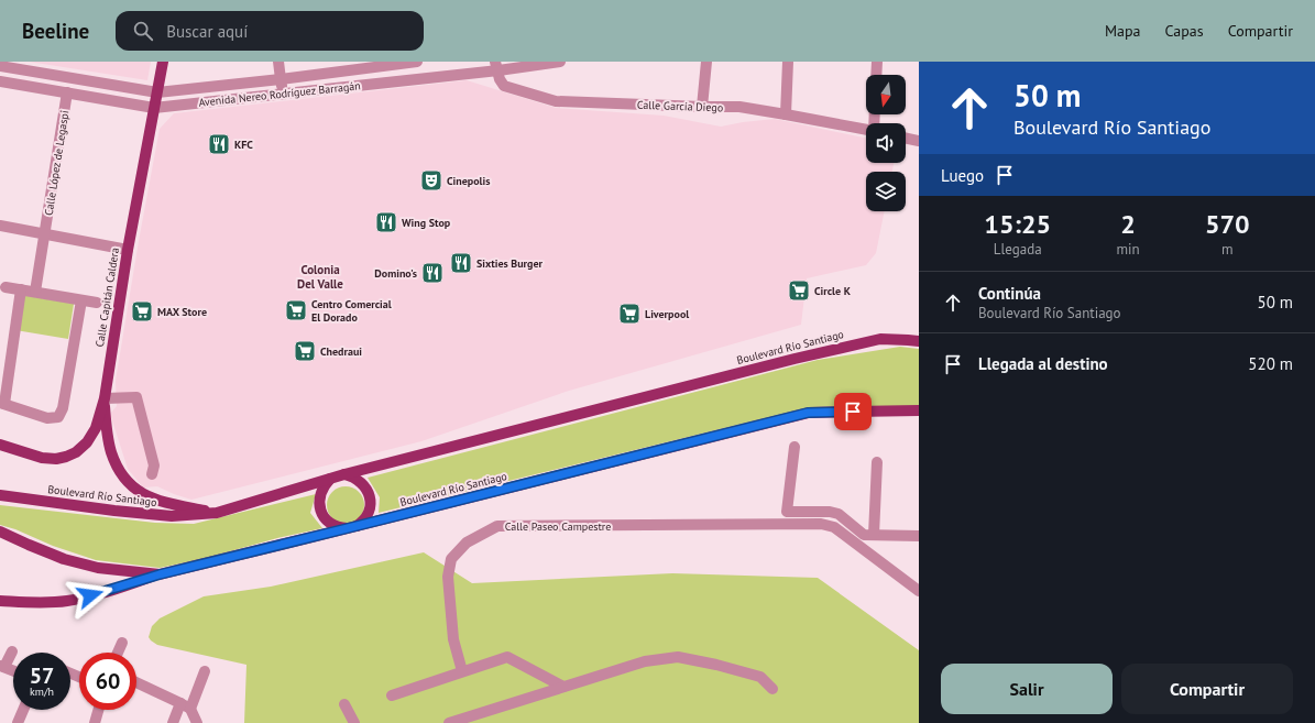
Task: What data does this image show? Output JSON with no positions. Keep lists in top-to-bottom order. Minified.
{"streets":{"main road":["Calle Capitán Caldera","Boulevard Río Santiago"],"street":["Avenida Nereo Rodríguez Barragán","Calle García Diego","Calle López de Legaspi","Calle Paseo Campestre"]},"crossings":[["Avenida Nereo Rodríguez Barragán","Calle García Diego"],["Avenida Nereo Rodríguez Barragán","Calle López de Legaspi"],["Avenida Nereo Rodríguez Barragán","Calle Capitán Caldera"]],"districts":["Colonia Del Valle"],"places":{"restaurant":["KFC","Wing Stop","Sixties Burger","Domino's"],"theatre":["Cinepolis"],"supermarket":["Circle K","Centro Comercial El Dorado","MAX Store","Liverpool","Chedraui"]},"north":"bottom","page":{"header":"Beeline","search":"Buscar aquí","nav":["Mapa","Capas","Compartir"],"turn":["50 m","Boulevard Río Santiago"],"then":"Luego","eta":["15:25","Llegada","2","min","570","m"],"list":[{"name":"Continúa","note":"Boulevard Río Santiago","value":"50 m"},{"name":"Llegada al destino","value":"520 m"}],"speed":"57 km/h","limit":"60","buttons":["Salir","Compartir"]}}
